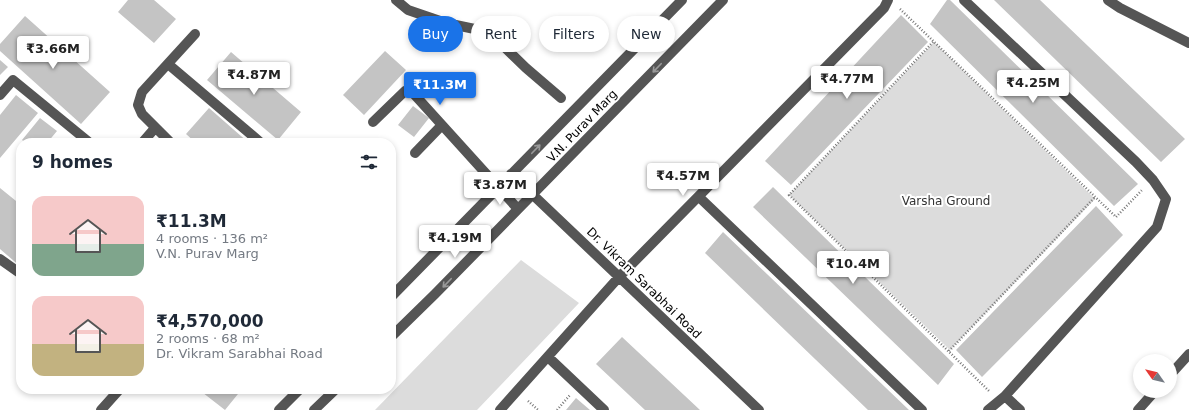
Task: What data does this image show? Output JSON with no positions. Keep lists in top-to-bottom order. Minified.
{"streets":{"street":["V.N. Purav Marg","Dr. Vikram Sarabhai Road"]},"crossings":[["V.N. Purav Marg","Dr. Vikram Sarabhai Road"]],"parks":["Varsha Ground"],"north":"top left","page":{"chip":["Buy","Rent","Filters","New"],"price":["₹3.66M","₹4.87M","₹4.77M","₹4.25M","₹11.3M","₹4.57M","₹3.87M","₹4.19M","₹10.4M"],"heading":"9 homes","list":[{"name":"₹11.3M","note":"4 rooms · 136 m² · V.N. Purav Marg"},{"name":"₹4,570,000","note":"2 rooms · 68 m² · Dr. Vikram Sarabhai Road"}]}}
